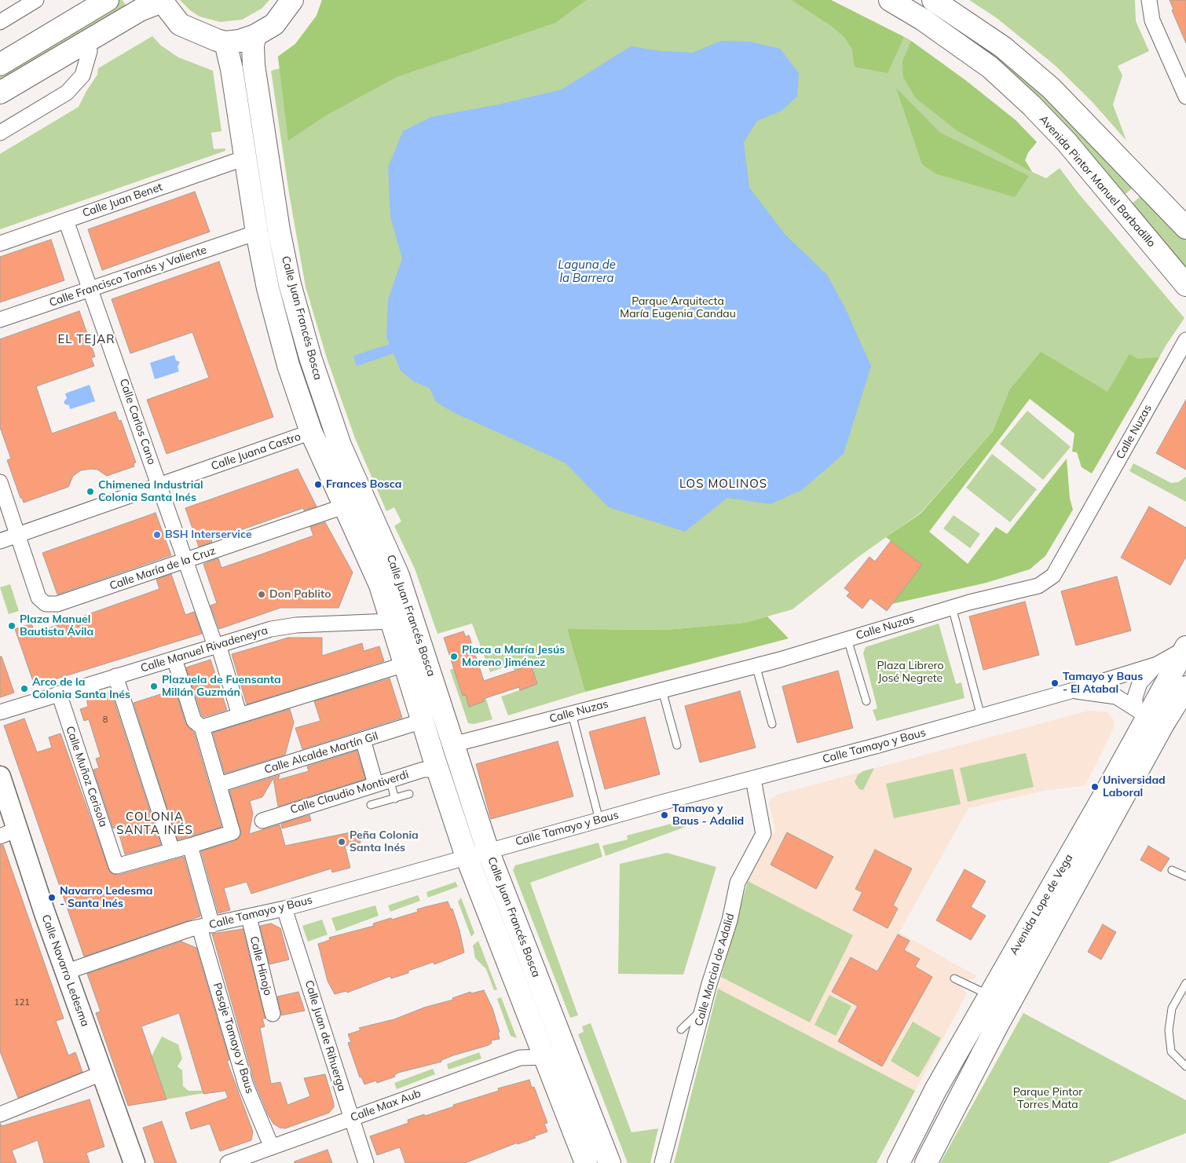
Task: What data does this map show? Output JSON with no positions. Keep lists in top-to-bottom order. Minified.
{"streets":{"main road":["Avenida Pintor Manuel Barbadillo","Calle Juan Francés Bosca","Avenida Lope de Vega","Calle Navarro Ledesma"],"street":["Calle Juan Benet","Calle Francisco Tomás y Valiente","Calle Carlos Cano","Calle Nuzas","Calle Juana Castro","Calle María de la Cruz","Calle Manuel Rivadeneyra","Calle Tamayo y Baus","Calle Alcalde Martín Gil","Calle Muñoz Cerisola","Calle Claudio Montiverdi","Calle Hinojo","Calle Marcial de Adalid","Calle Juan de Rihuerga","Pasaje Tamayo y Baus","Calle Max Aub"]},"crossings":[["Calle Juan Benet","Calle Juan Francés Bosca"],["Calle Juan Benet","Calle Carlos Cano"],["Calle Francisco Tomás y Valiente","Calle Juan Francés Bosca"],["Calle Francisco Tomás y Valiente","Calle Carlos Cano"],["Calle Juan Francés Bosca","Calle Nuzas"],["Calle Juan Francés Bosca","Calle Juana Castro"],["Calle Juan Francés Bosca","Calle María de la Cruz"],["Calle Juan Francés Bosca","Calle Manuel Rivadeneyra"],["Calle Juan Francés Bosca","Calle Tamayo y Baus"],["Calle Juan Francés Bosca","Calle Alcalde Martín Gil"],["Calle Juan Francés Bosca","Calle Claudio Montiverdi"],["Calle Juan Francés Bosca","Calle Max Aub"],["Calle Carlos Cano","Calle Juana Castro"],["Calle Carlos Cano","Calle María de la Cruz"],["Calle Carlos Cano","Calle Manuel Rivadeneyra"],["Calle Juana Castro","Calle María de la Cruz"],["Calle Manuel Rivadeneyra","Calle Muñoz Cerisola"],["Calle Tamayo y Baus","Avenida Lope de Vega"],["Calle Tamayo y Baus","Calle Hinojo"],["Calle Tamayo y Baus","Calle Marcial de Adalid"],["Calle Tamayo y Baus","Calle Navarro Ledesma"],["Calle Tamayo y Baus","Calle Juan de Rihuerga"],["Calle Tamayo y Baus","Pasaje Tamayo y Baus"],["Calle Alcalde Martín Gil","Calle Muñoz Cerisola"],["Calle Juan de Rihuerga","Calle Max Aub"],["Pasaje Tamayo y Baus","Calle Max Aub"]],"districts":["EL TEJAR","LOS MOLINOS","COLONIA SANTA INÉS"],"water":["Laguna de la Barrera"],"parks":["Parque Arquitecta María Eugenia Candau","Plaza Librero José Negrete","Parque Pintor Torres Mata"],"places":["Frances Bosca","Chimenea Industrial Colonia Santa Inés","BSH Interservice","Don Pablito","Plaza Manuel Bautista Ávila","Placa a María Jesús Moreno Jiménez","Tamayo y Baus - El Atabal","Plazuela de Fuensanta Millán Guzmán","Arco de la Colonia Santa Inés","Universidad Laboral","Tamayo y Baus - Adalid","Peña Colonia Santa Inés","Navarro Ledesma - Santa Inés"],"house_numbers":["8","121"]}
